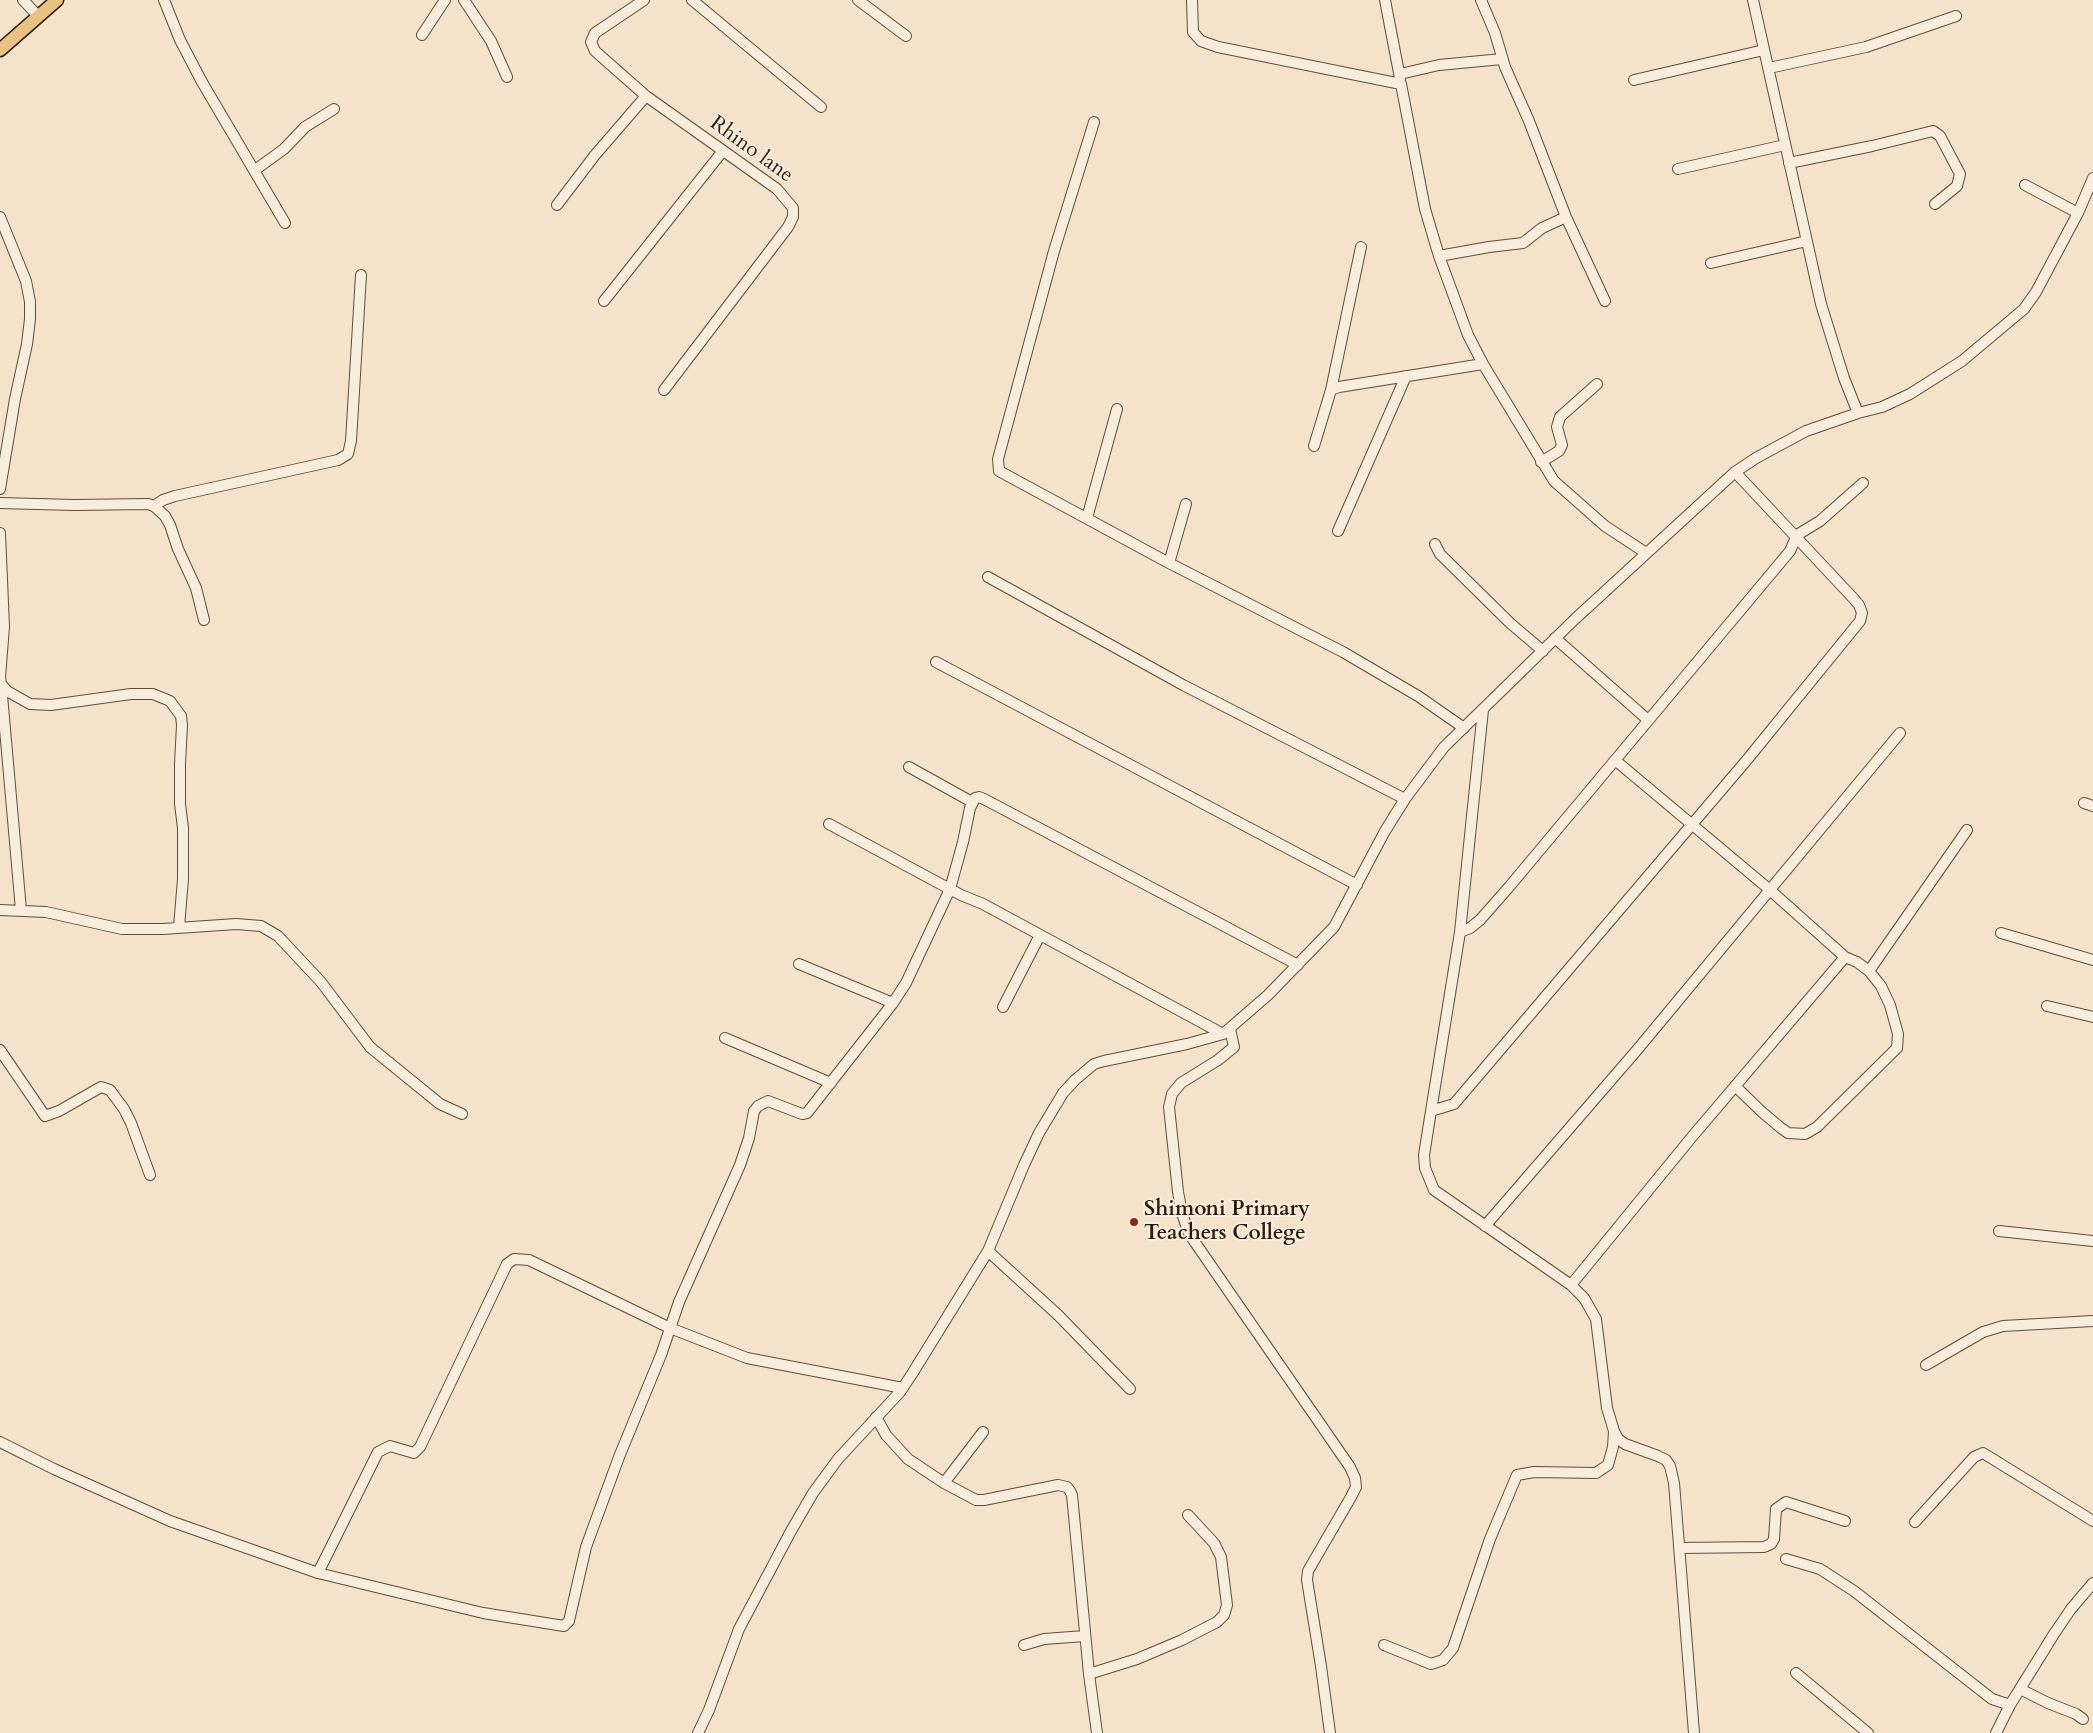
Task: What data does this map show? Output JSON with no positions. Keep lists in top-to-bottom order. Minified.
{"streets":{"street":["Rhino lane"]},"places":["Shimoni Primary Teachers College"]}
